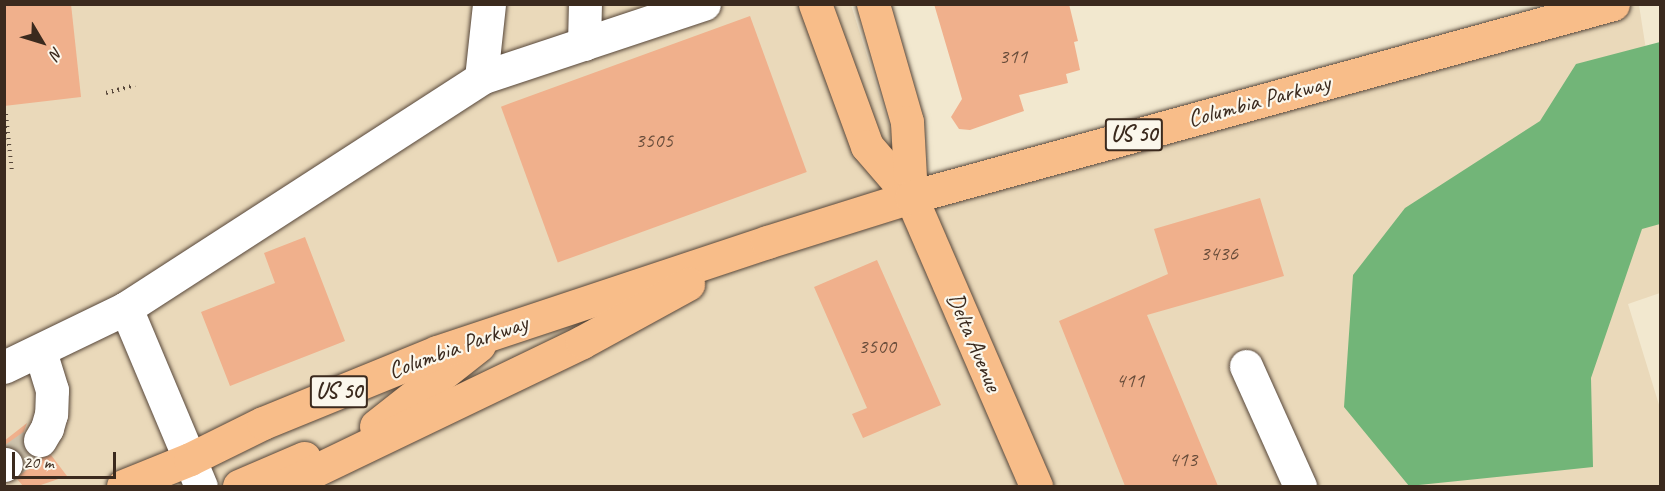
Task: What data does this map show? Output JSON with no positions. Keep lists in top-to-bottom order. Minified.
{"streets":{"main road":["Columbia Parkway","US 50","Delta Avenue"]},"crossings":[["Columbia Parkway","Delta Avenue"]],"house_numbers":["311","3505","3436","3500","411","413"],"scale_bar":"20 m","north":"bottom right"}
